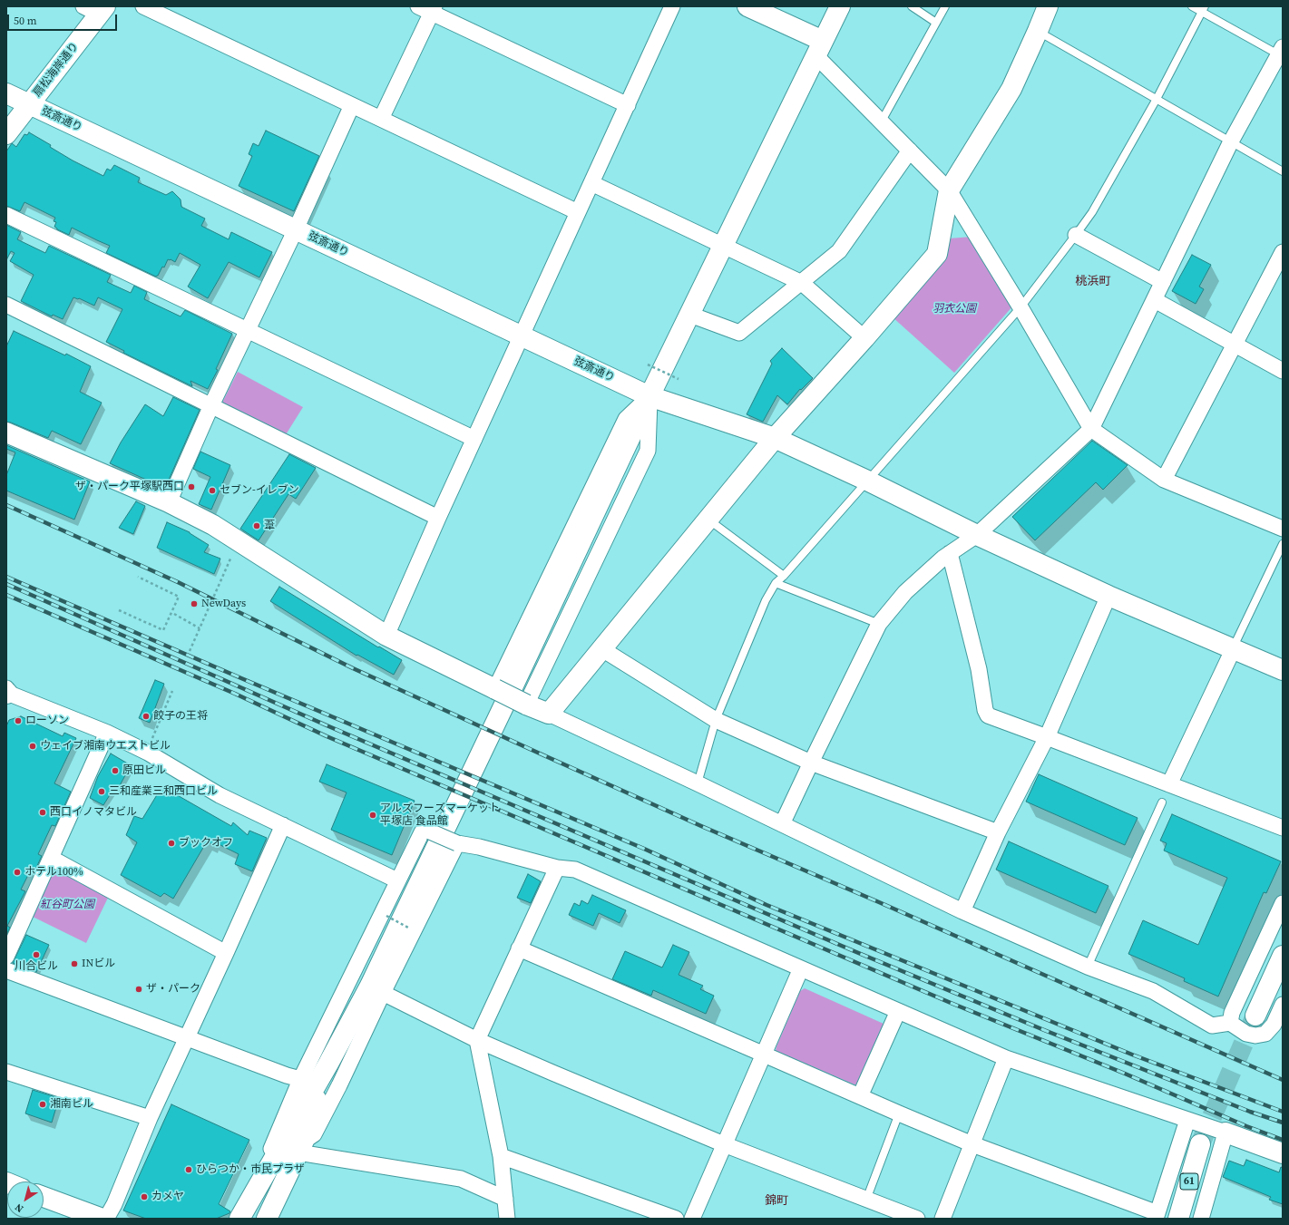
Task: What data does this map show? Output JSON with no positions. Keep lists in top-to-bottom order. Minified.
{"streets":{"street":["扇松海岸通り","弦斎通り","61"]},"crossings":[["扇松海岸通り","弦斎通り"]],"districts":["桃浜町","錦町"],"parks":["羽衣公園","紅谷町公園"],"places":["ザ・パーク平塚駅西口","セブン-イレブン","葦","NewDays","餃子の王将","ローソン","ウェイブ湘南ウエストビル","原田ビル","三和産業三和西口ビル","西口イノマタビル","アルズフーズマーケット 平塚店 食品館","ブックオフ","ホテル100%","川合ビル","INビル","ザ・パーク","湘南ビル","ひらつか・市民プラザ","カメヤ"],"scale_bar":"50 m","north":"bottom left"}
